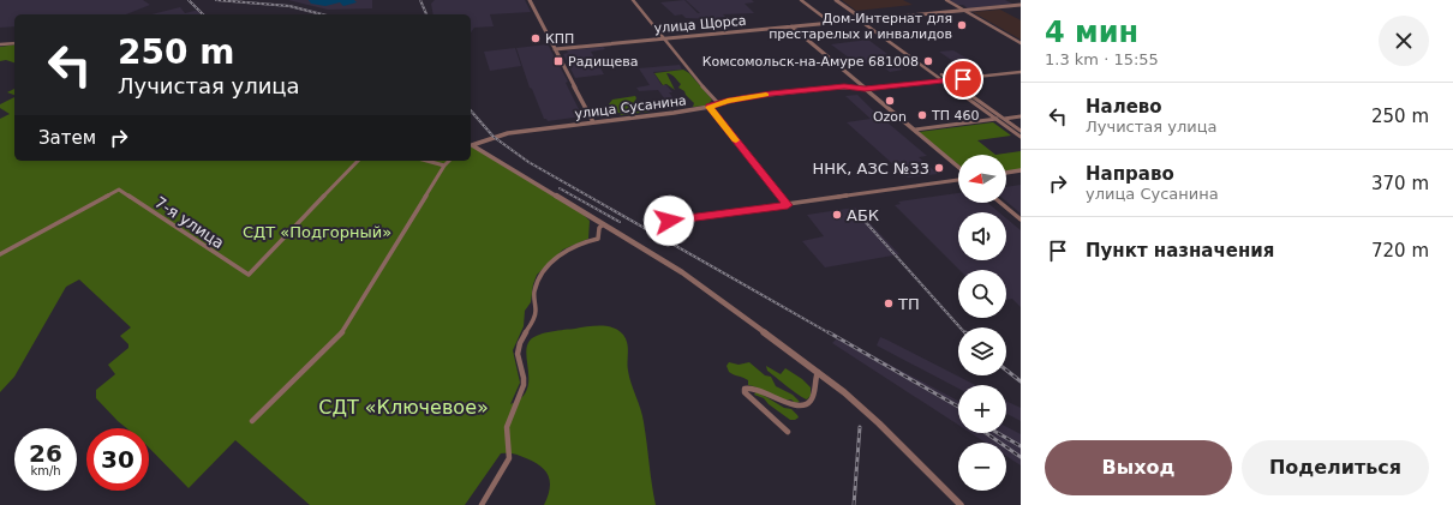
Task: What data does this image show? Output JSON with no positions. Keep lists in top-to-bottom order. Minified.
{"streets":{"street":["улица Щорса","улица Сусанина","7-я улица"]},"parks":["СДТ «Подгорный»","СДТ «Ключевое»"],"places":{"other":["Дом-Интернат для престарелых и инвалидов","КПП","Комсомольск-на-Амуре 681008","Ozon","ТП 460","ННК, АЗС №33","АБК","ТП"],"transit":["Радищева"]},"north":"left","page":{"heading":["4 мин","1.3 km · 15:55"],"turn":["250 m","Лучистая улица"],"list":[{"name":"Налево","note":"Лучистая улица","value":"250 m"},{"name":"Направо","note":"улица Сусанина","value":"370 m"},{"name":"Пункт назначения","value":"720 m"}],"then":"Затем","map_buttons":["+","−"],"speed":"26 km/h","limit":"30","buttons":["Выход","Поделиться"]}}
